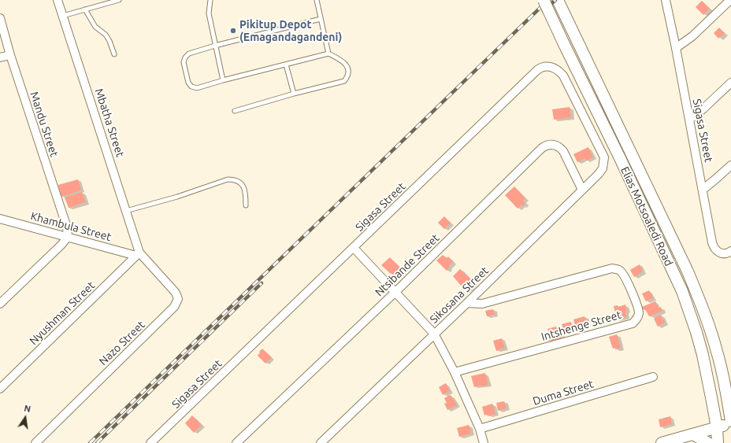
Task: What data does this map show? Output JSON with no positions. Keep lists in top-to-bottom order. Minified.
{"streets":{"main road":["Elias Motsoaledi Road"],"street":["Mbatha Street","Mandu Street","Sigasa Street","Khambula Street","Ntsibande Street","Sikosana Street","Nyushman Street","Intshenge Street","Nazo Street","Duma Street"]},"crossings":[["Mbatha Street","Khambula Street"],["Mbatha Street","Nyushman Street"],["Mbatha Street","Nazo Street"],["Mandu Street","Khambula Street"],["Sigasa Street","Sikosana Street"],["Khambula Street","Nyushman Street"],["Khambula Street","Nazo Street"],["Ntsibande Street","Sikosana Street"],["Sikosana Street","Intshenge Street"],["Nyushman Street","Nazo Street"]],"places":["Pikitup Depot (Emagandagandeni)"],"north":"top"}
